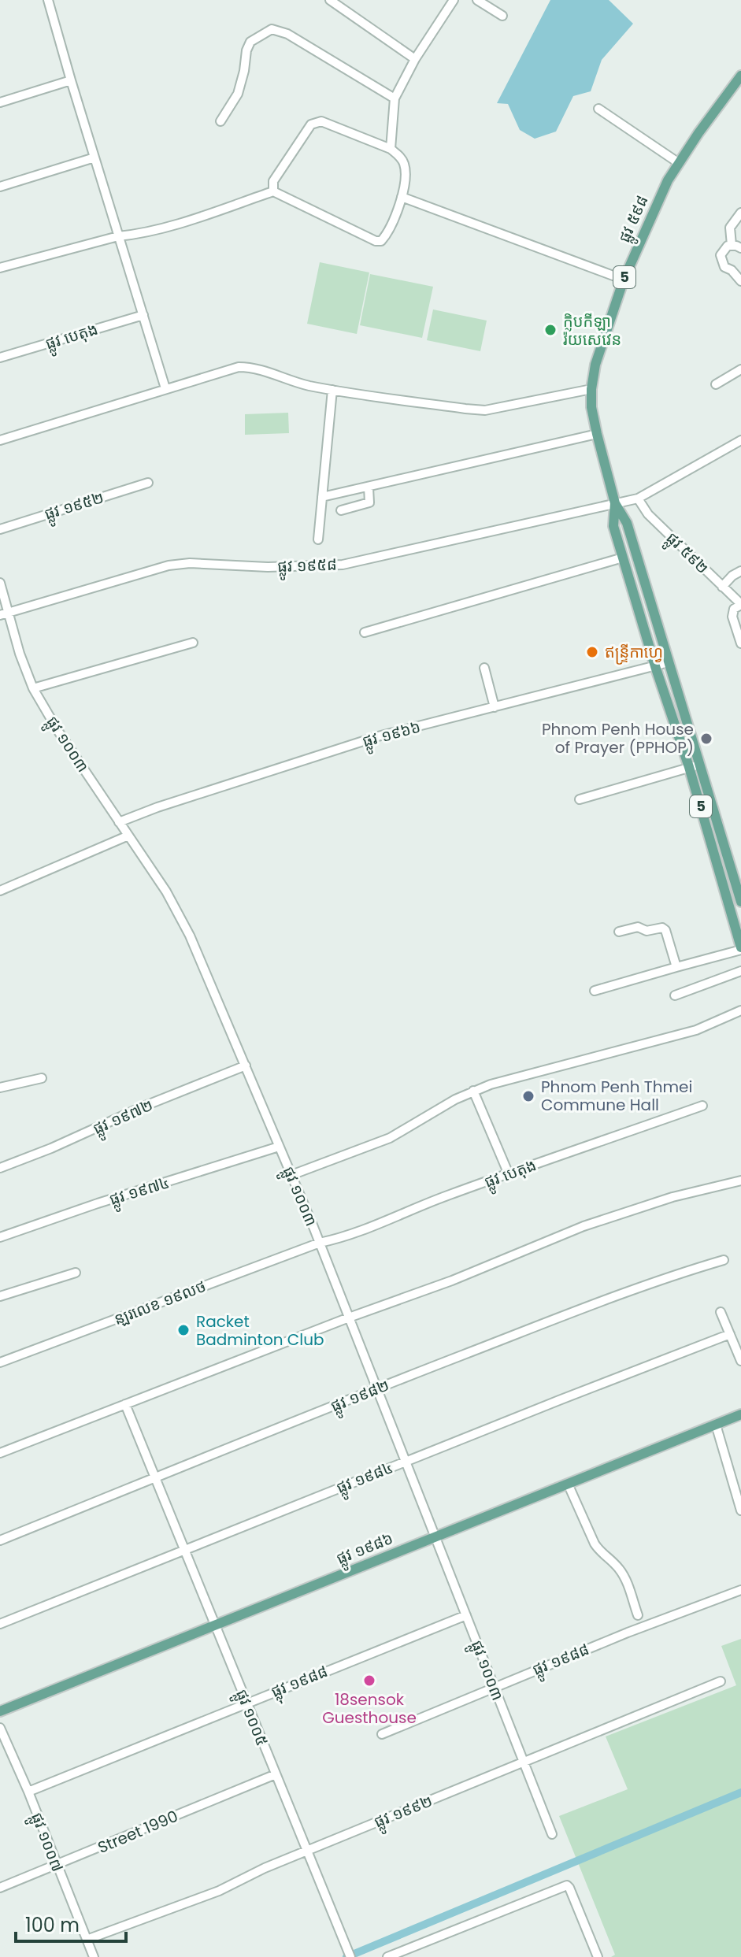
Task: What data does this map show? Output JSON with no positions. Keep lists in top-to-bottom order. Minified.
{"streets":{"main road":["ផ្លូវ ៥៩៨","5","ផ្លូវ ១៩៨៦"],"street":["ផ្លូវ បេតុង","ផ្លូវ ១៩៥២","ផ្លូវ ៥៩២","ផ្លូវ ១៩៥៨","ផ្លូវ ១៩៦៦","ផ្លូវ ១០០៣","ផ្លូវ ១៩៧២","ផ្លូវ ១៩៧៤","ន្ឡរលេខ ១៩លថ","ផ្លូវ ១៩៨២","ផ្លូវ ១៩៨៤","ផ្លូវ ១៩៨៨","ផ្លុវ ១៩៨៨","ផ្លូវ ១០០៥","ផ្លូវ ១៩៩២","Street 1990","ផ្លូវ ១០០៧"]},"crossings":[["ផ្លូវ ៥៩៨","ផ្លូវ ១៩៥៨"],["ផ្លូវ ៥៩៨","ផ្លូវ ១៩៦៦"],["ផ្លូវ បេតុង","ផ្លូវ ១០០៣"],["ផ្លូវ បេតុង","ន្ឡរលេខ ១៩លថ"],["ផ្លូវ ៥៩២","ផ្លូវ ១៩៥៨"],["ផ្លូវ ១៩៥៨","ផ្លូវ ១០០៣"],["ផ្លូវ ១៩៦៦","ផ្លូវ ១០០៣"],["ផ្លូវ ១០០៣","ផ្លូវ ១៩៧២"],["ផ្លូវ ១០០៣","ផ្លូវ ១៩៧៤"],["ផ្លូវ ១០០៣","ន្ឡរលេខ ១៩លថ"],["ផ្លូវ ១០០៣","ផ្លូវ ១៩៨២"],["ផ្លូវ ១០០៣","ផ្លូវ ១៩៨៤"],["ផ្លូវ ១០០៣","ផ្លូវ ១៩៨៦"],["ផ្លូវ ១០០៣","ផ្លូវ ១៩៨៨"],["ផ្លូវ ១០០៣","ផ្លុវ ១៩៨៨"],["ផ្លូវ ១០០៣","ផ្លូវ ១៩៩២"],["ផ្លូវ ១៩៨២","ផ្លូវ ១០០៥"],["ផ្លូវ ១៩៨៤","ផ្លូវ ១០០៥"],["ផ្លូវ ១៩៨៦","ផ្លូវ ១០០៥"],["ផ្លុវ ១៩៨៨","ផ្លូវ ១០០៥"],["ផ្លុវ ១៩៨៨","ផ្លូវ ១០០៧"],["ផ្លូវ ១០០៥","ផ្លូវ ១៩៩២"],["ផ្លូវ ១០០៥","Street 1990"],["ផ្លូវ ១៩៩២","ផ្លូវ ១០០៧"],["Street 1990","ផ្លូវ ១០០៧"]],"places":["ក្លិបកីឡា រ៉យសេវេន","ឥន្ទ្រីកាហ្វេ","Phnom Penh House of Prayer (PPHOP)","Phnom Penh Thmei Commune Hall","Racket Badminton Club","18sensok Guesthouse"],"scale_bar":"100 m"}
